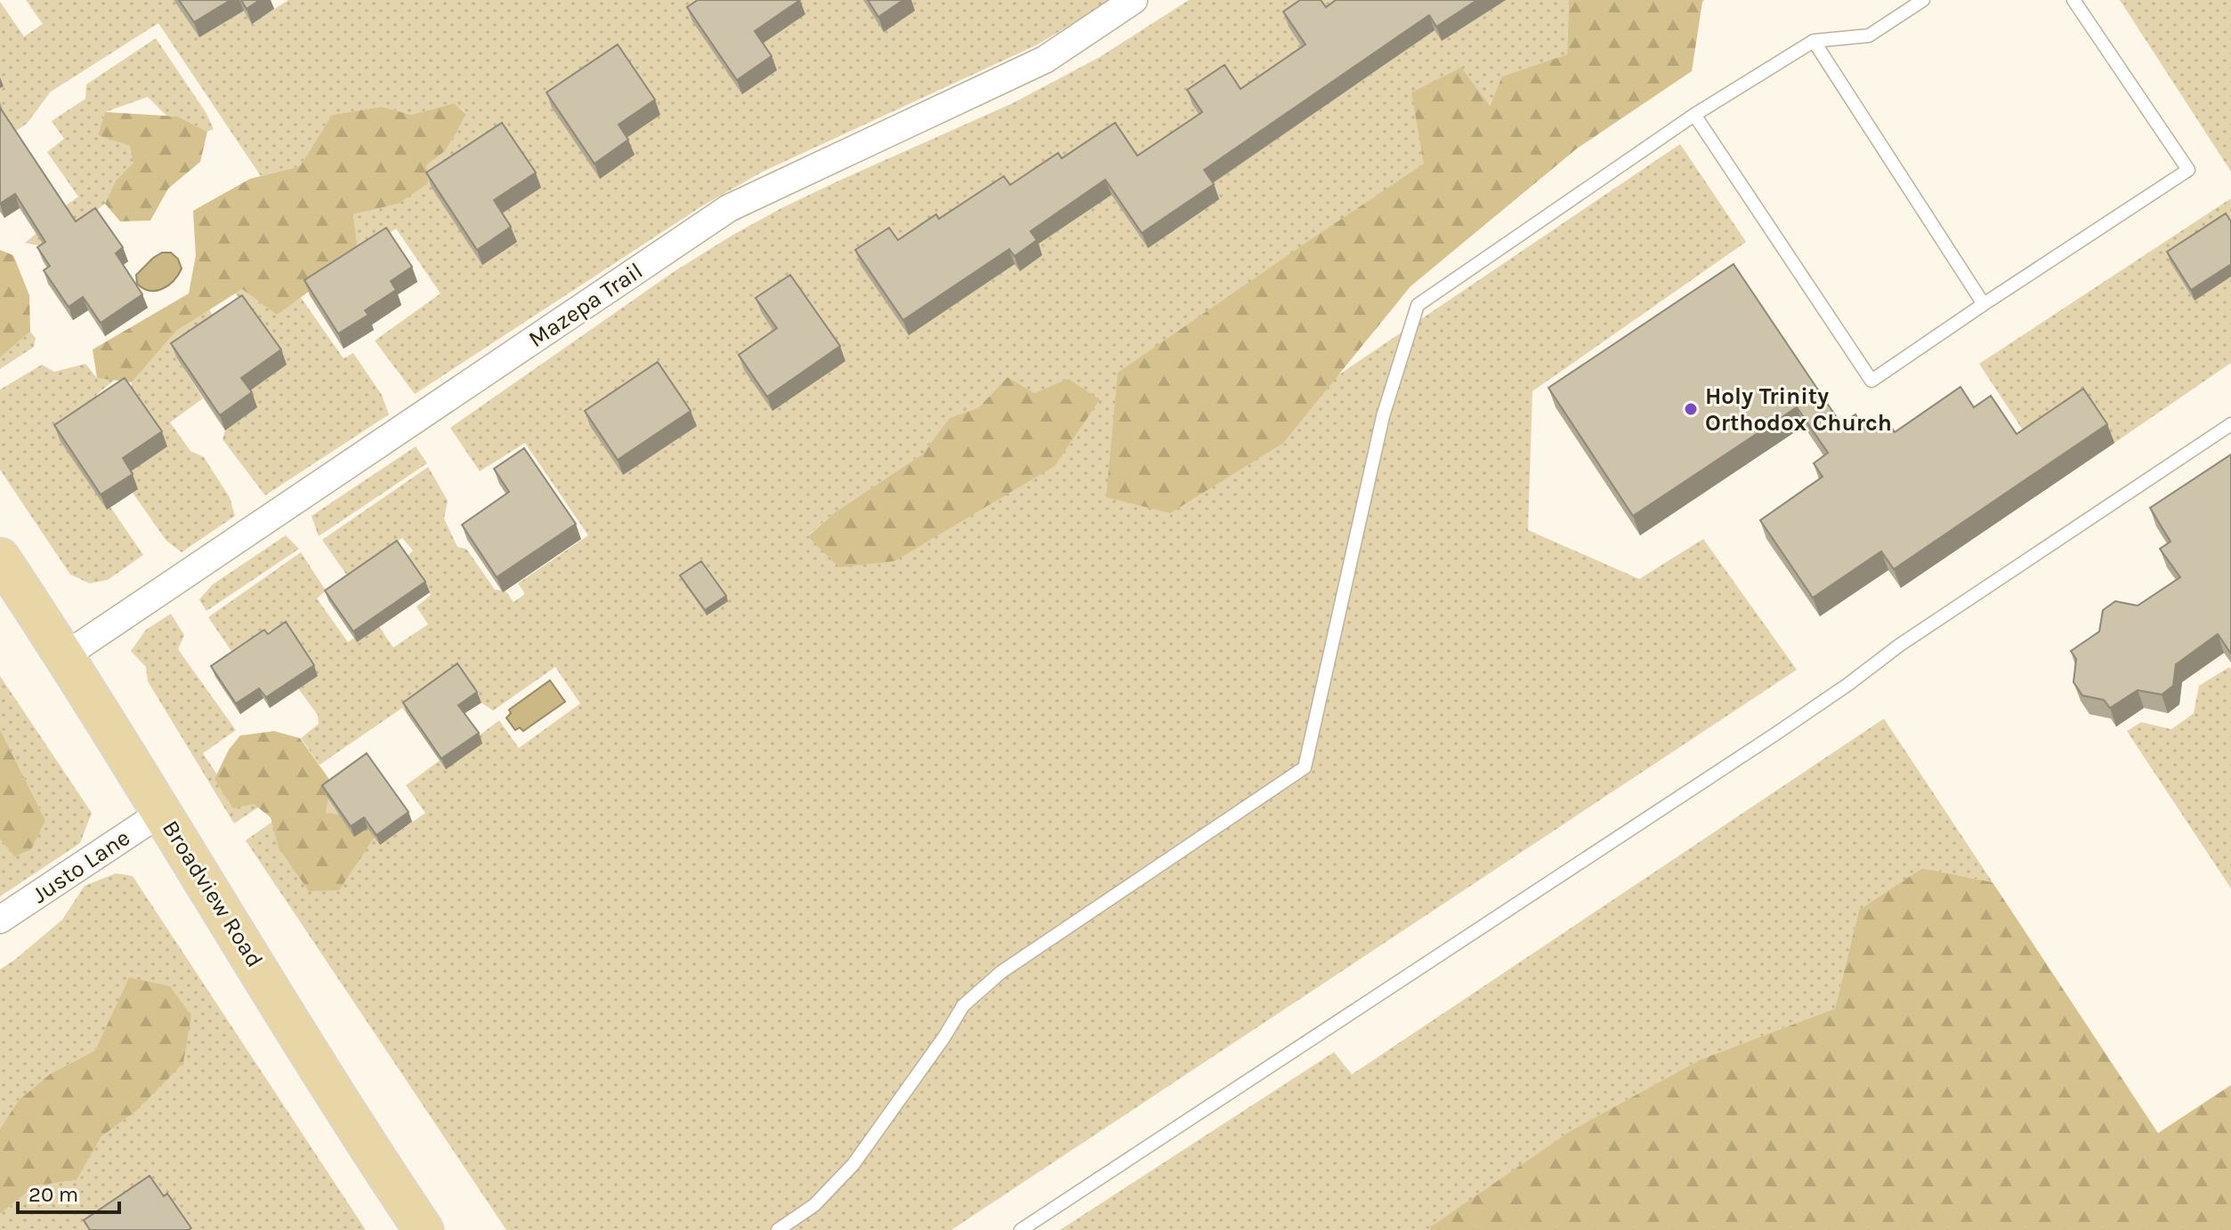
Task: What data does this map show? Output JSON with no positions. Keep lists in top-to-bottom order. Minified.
{"streets":{"main road":["Broadview Road"],"street":["Mazepa Trail","Justo Lane"]},"crossings":[["Mazepa Trail","Broadview Road"],["Justo Lane","Broadview Road"]],"places":["Holy Trinity Orthodox Church"],"scale_bar":"20 m"}
